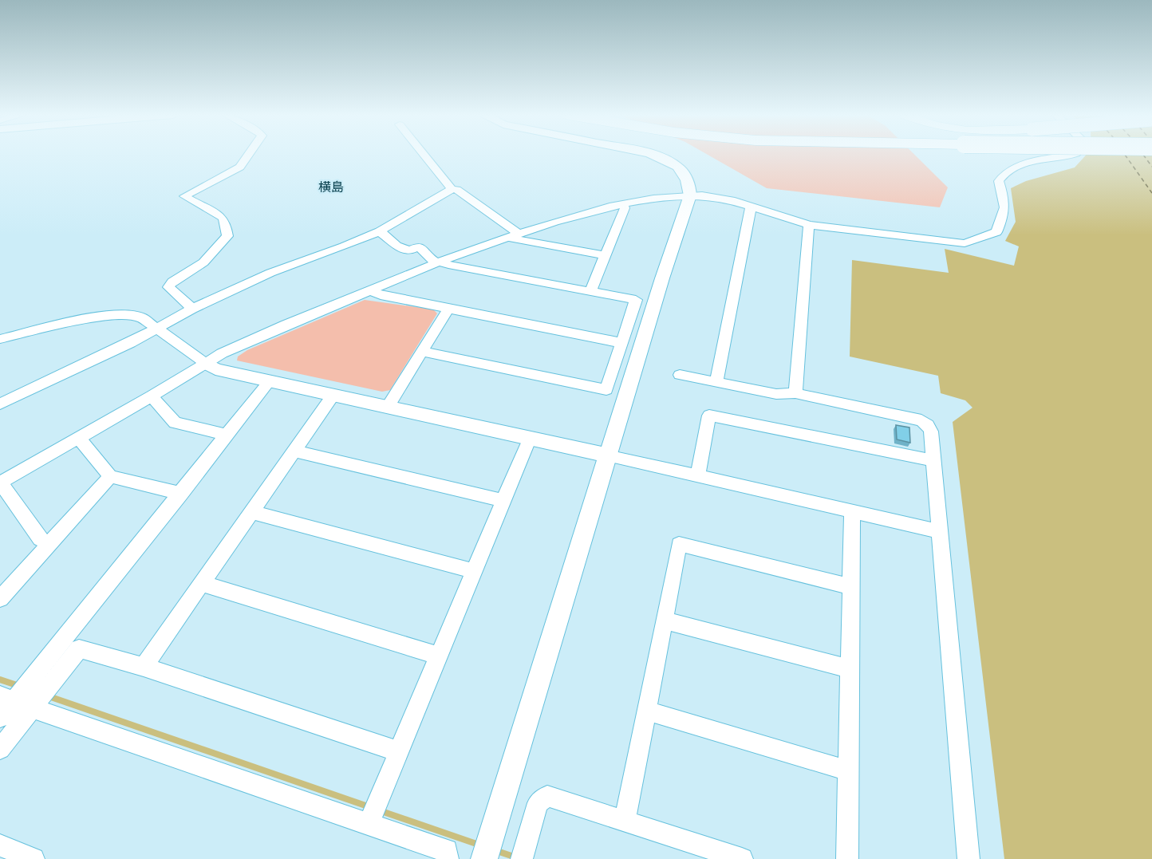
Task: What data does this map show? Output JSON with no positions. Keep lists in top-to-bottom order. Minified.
{"districts":["横島"]}
